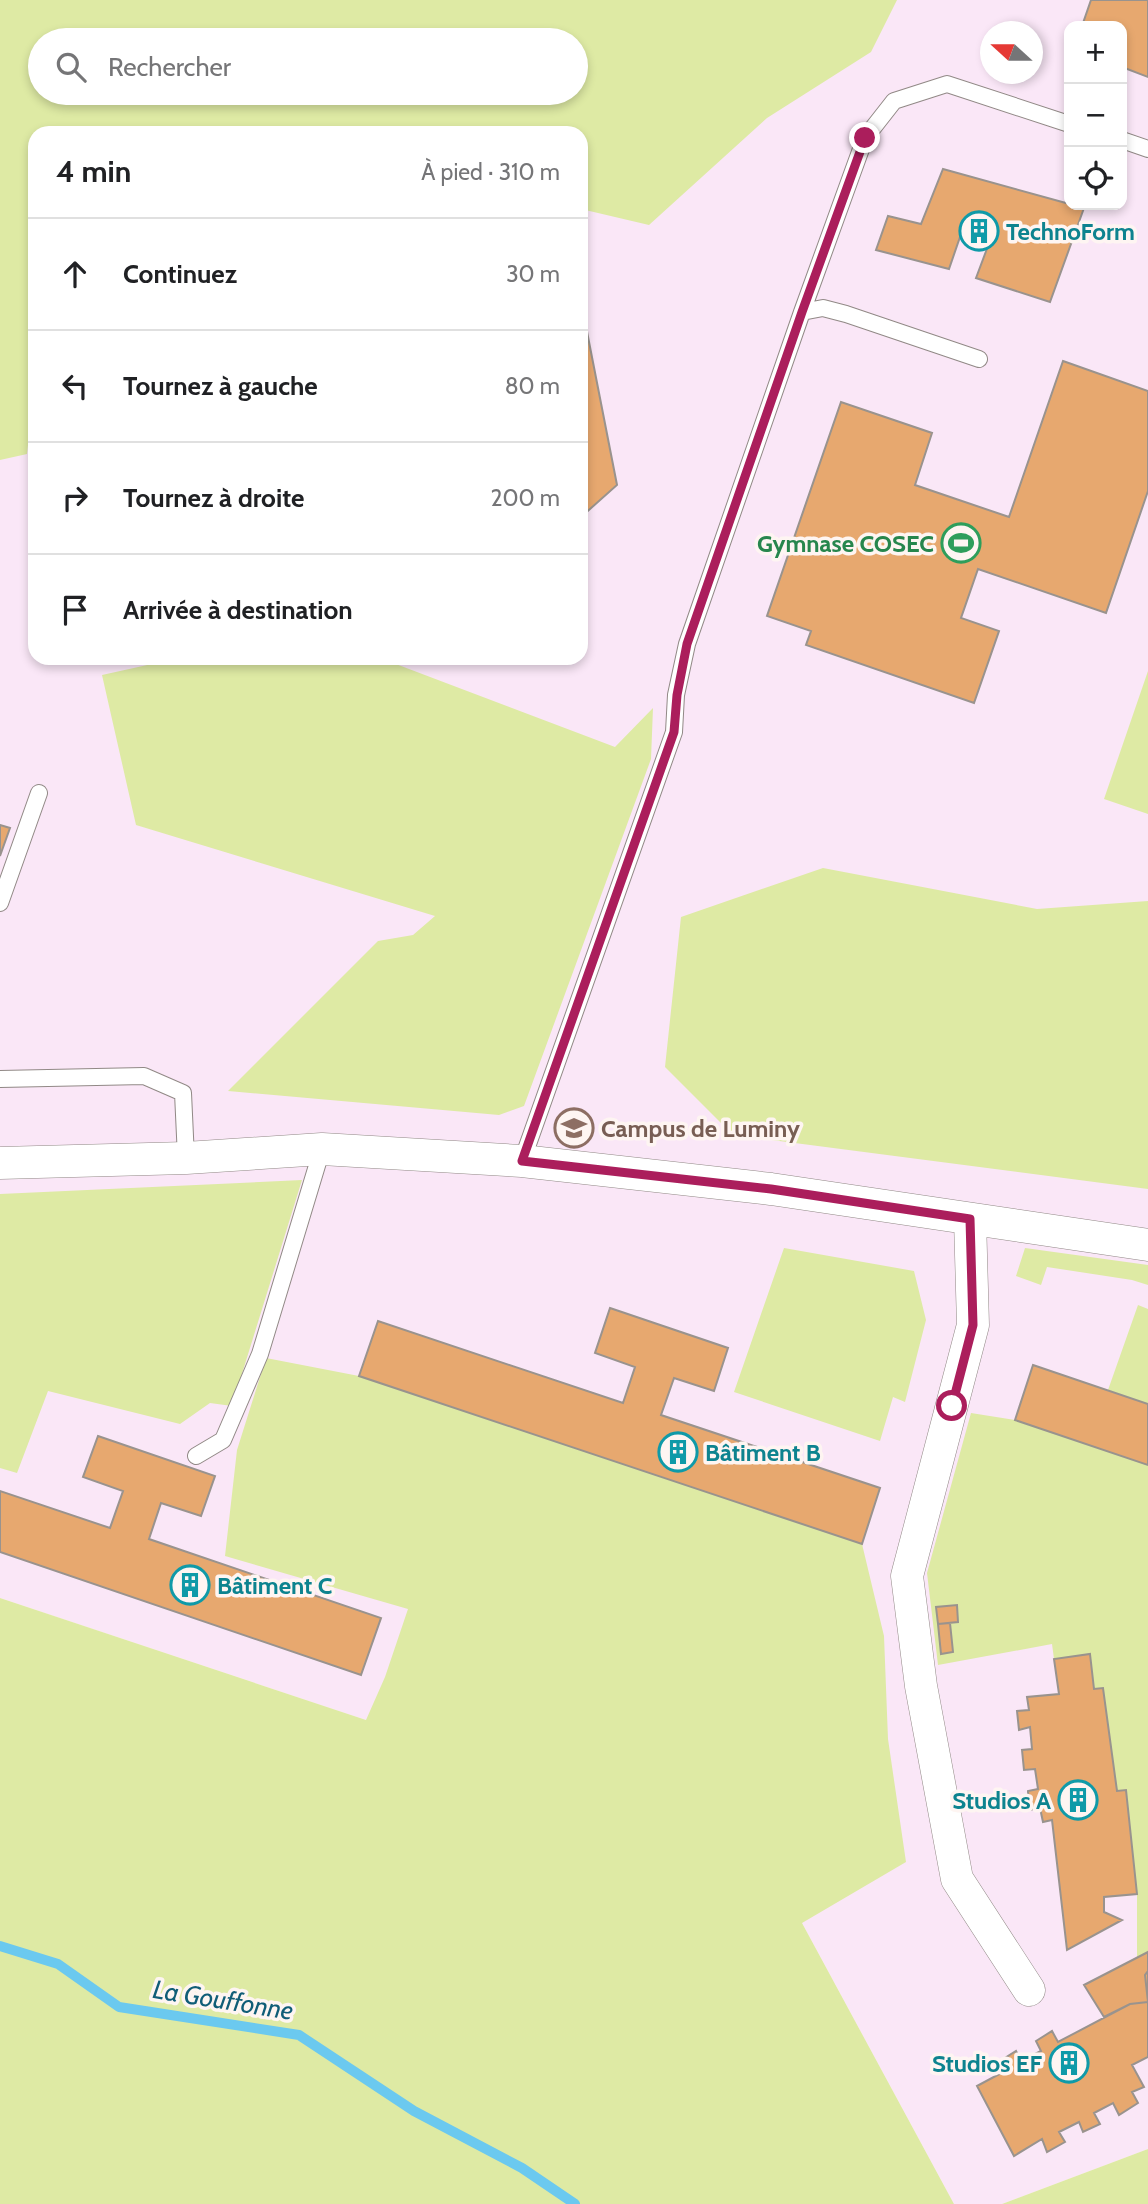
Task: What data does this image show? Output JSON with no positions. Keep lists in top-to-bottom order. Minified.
{"water":["La Gouffonne"],"places":{"building":["TechnoForm","Bâtiment B","Bâtiment C","Studios A","Studios EF"],"sports":["Gymnase COSEC"],"school or university":["Campus de Luminy"]},"north":"left","page":{"map_buttons":["+","−"],"search":"Rechercher","heading":["4 min","À pied · 310 m"],"list":[["Continuez","30 m"],["Tournez à gauche","80 m"],["Tournez à droite","200 m"],"Arrivée à destination"]}}
